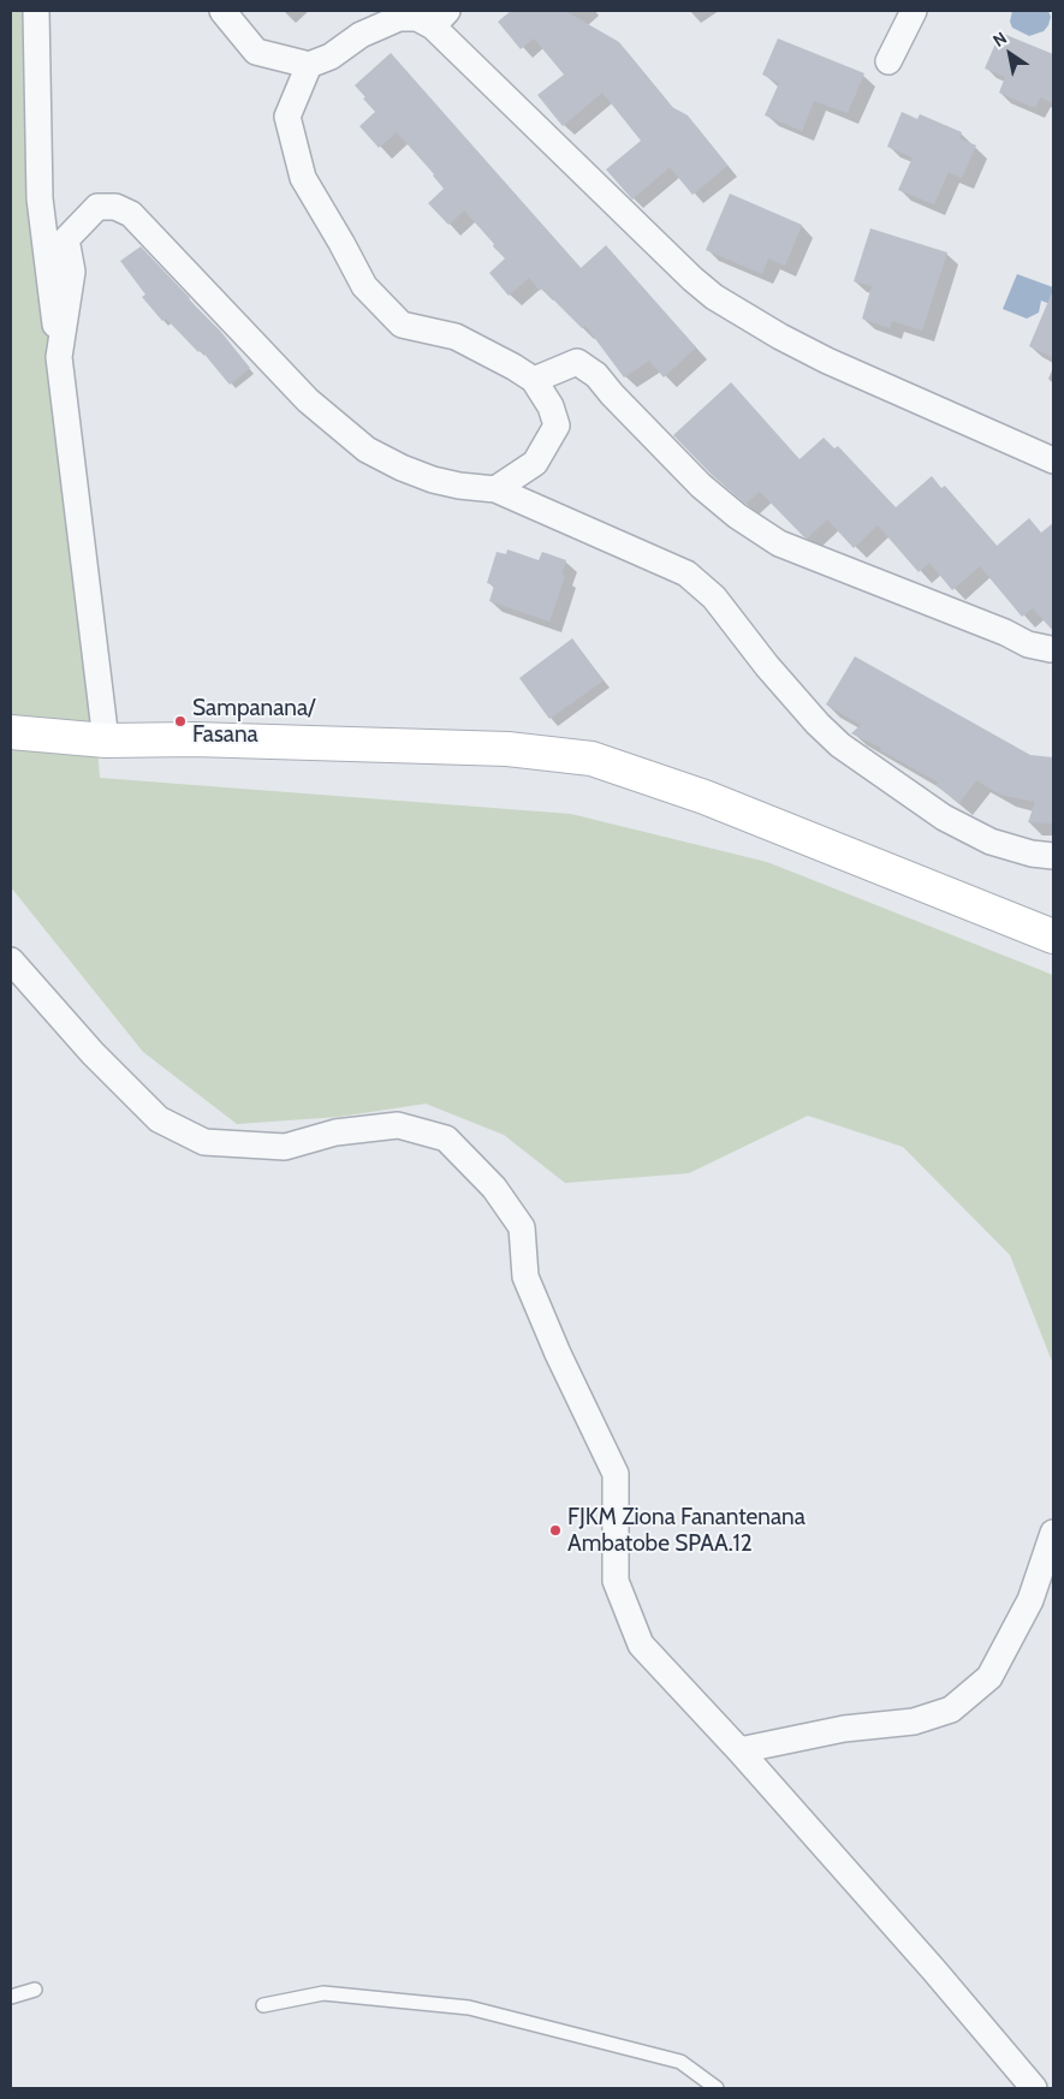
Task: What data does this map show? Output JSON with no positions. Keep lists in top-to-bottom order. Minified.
{"places":["Sampanana/ Fasana","FJKM Ziona Fanantenana Ambatobe SPAA.12"],"north":"top left"}
